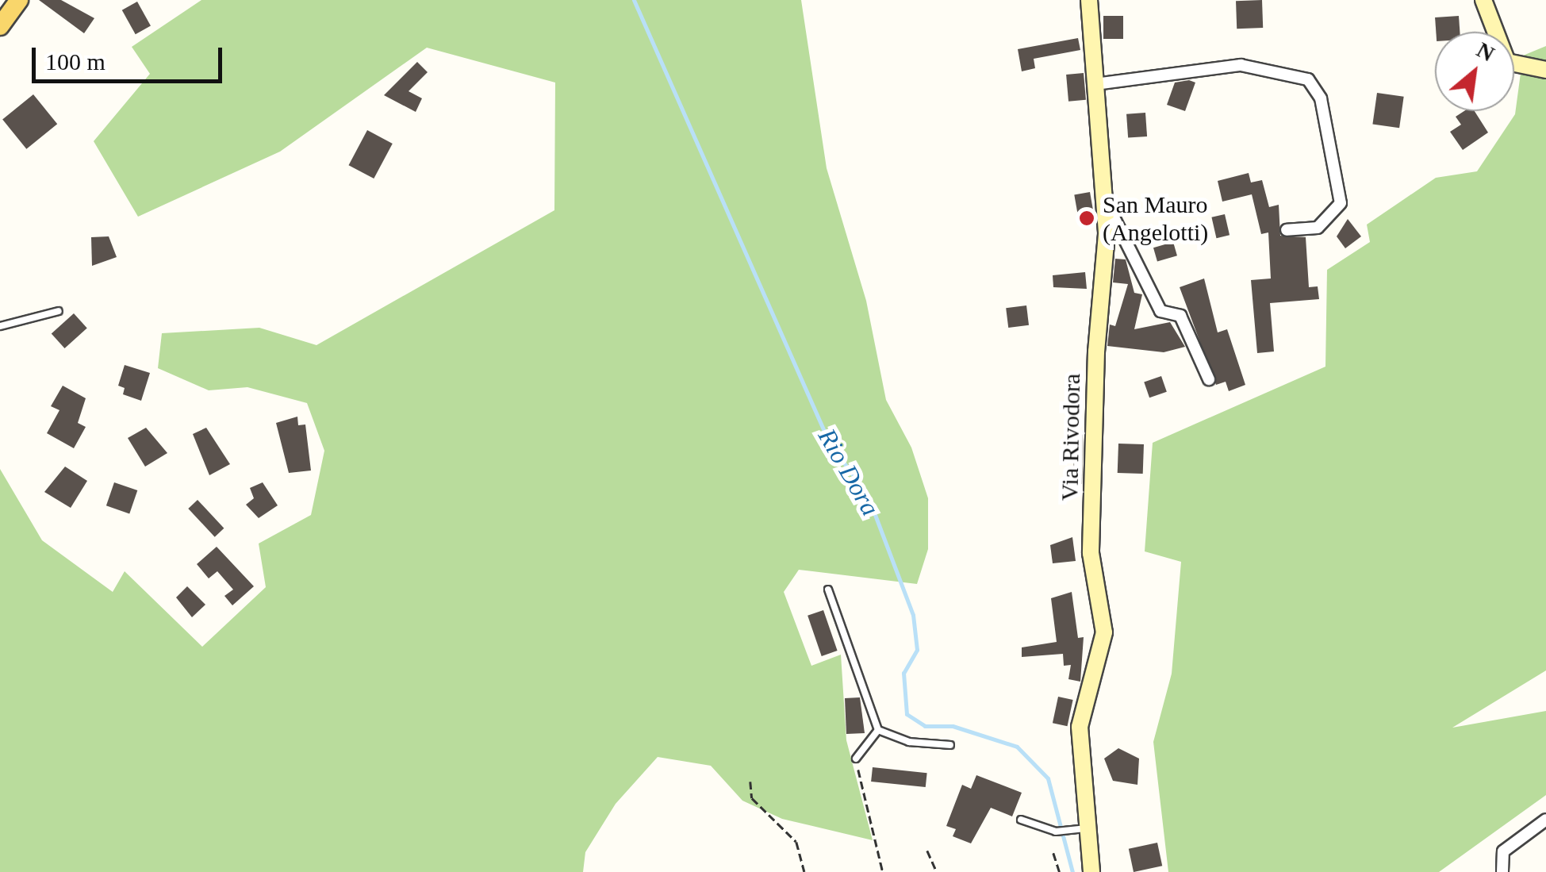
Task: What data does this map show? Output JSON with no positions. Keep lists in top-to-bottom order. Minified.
{"streets":{"street":["Via Rivodora"]},"water":["Rio Dora"],"places":["San Mauro (Angelotti)"],"scale_bar":"100 m","north":"top right"}
